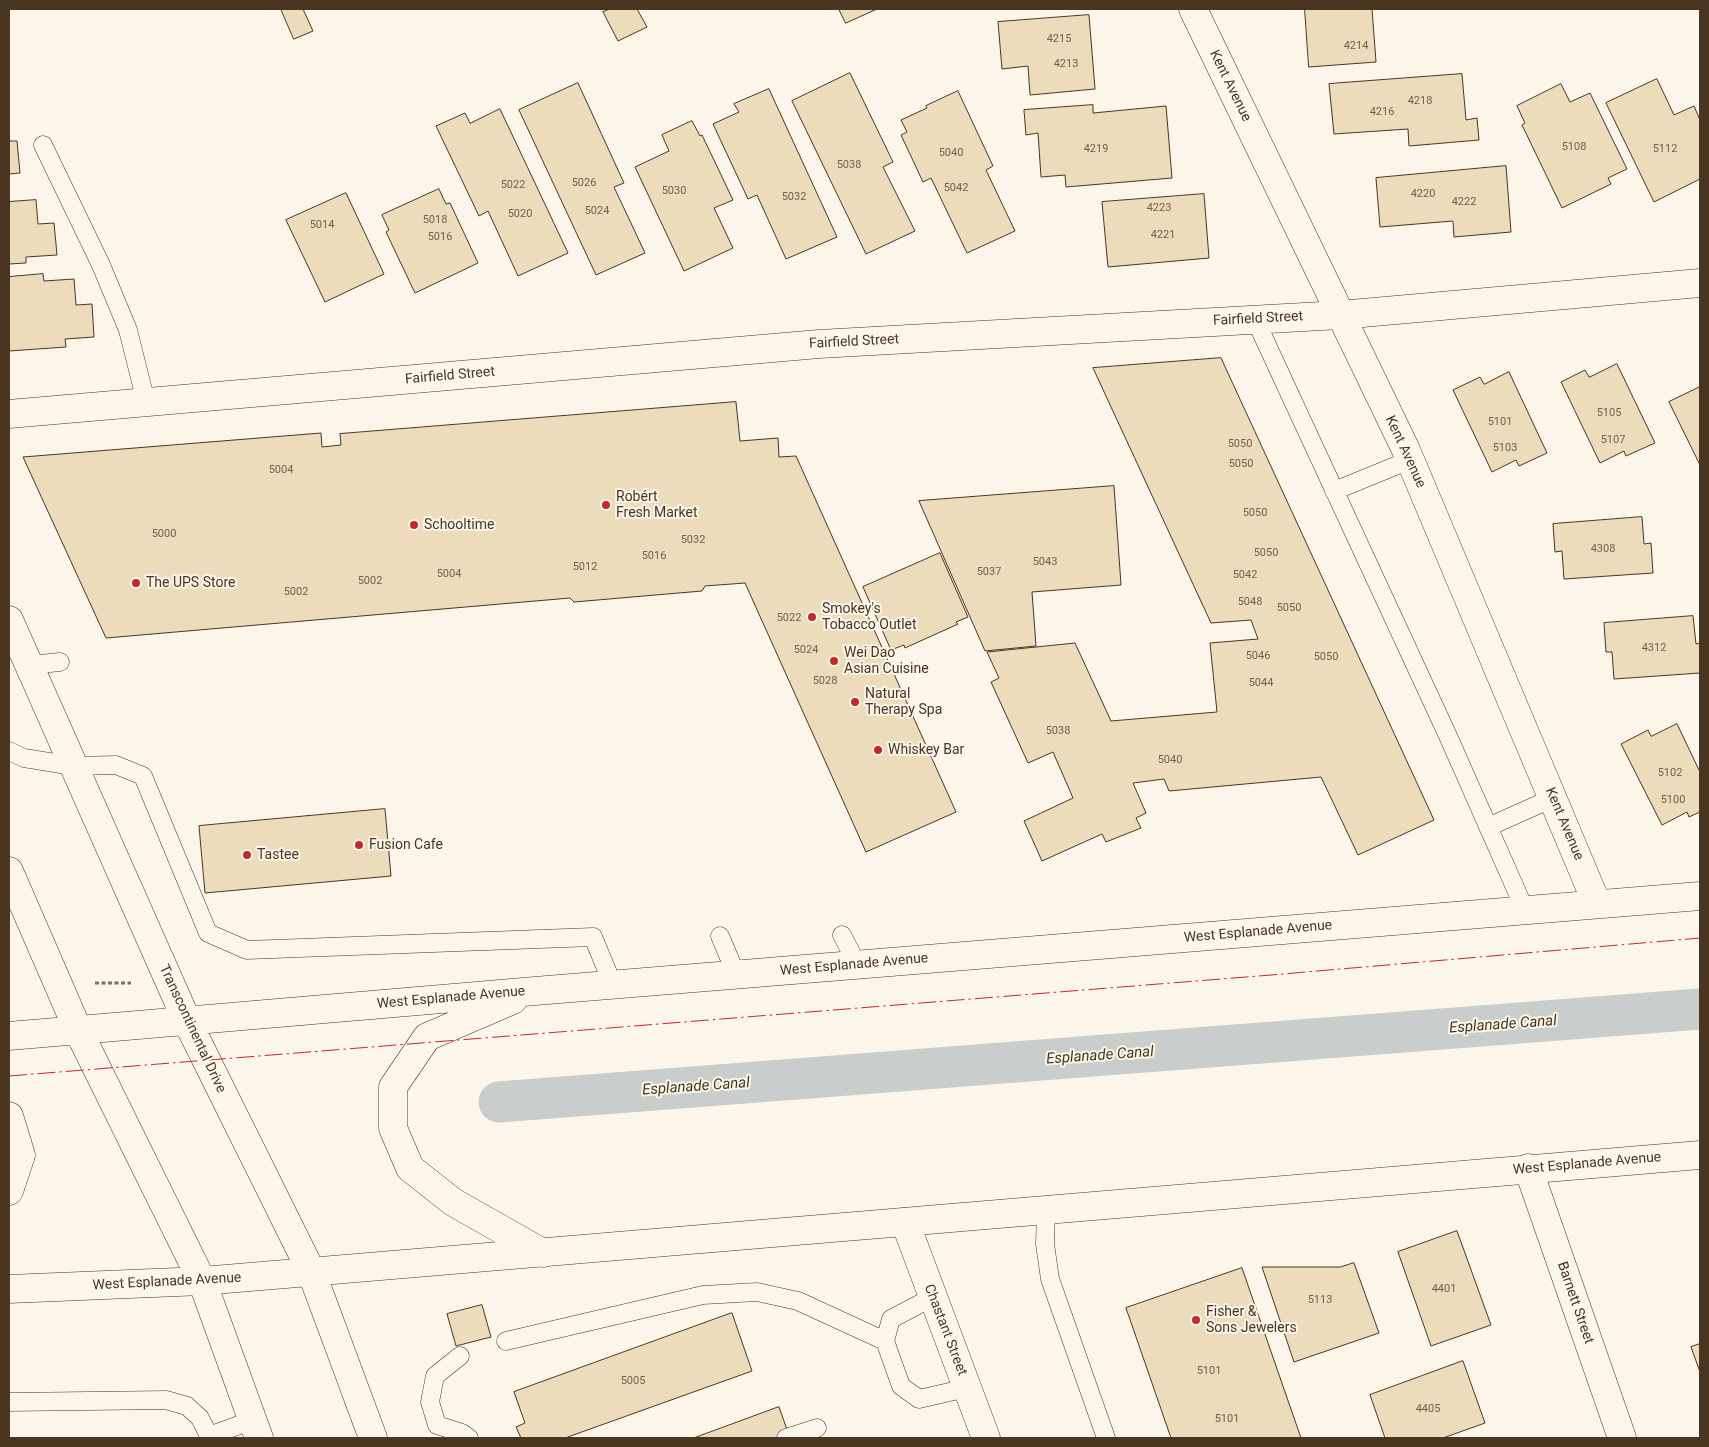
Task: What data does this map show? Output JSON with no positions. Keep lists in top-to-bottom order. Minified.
{"streets":{"street":["Kent Avenue","Fairfield Street","West Esplanade Avenue","Transcontinental Drive","Barnett Street","Chastant Street"]},"crossings":[["Kent Avenue","Fairfield Street"],["Kent Avenue","West Esplanade Avenue"],["West Esplanade Avenue","Transcontinental Drive"],["West Esplanade Avenue","Barnett Street"],["West Esplanade Avenue","Chastant Street"]],"water":["Esplanade Canal"],"places":["Robért Fresh Market","Schooltime","The UPS Store","Smokey's Tobacco Outlet","Wei Dao Asian Cuisine","Natural Therapy Spa","Whiskey Bar","Fusion Cafe","Tastee","Fisher & Sons Jewelers"],"house_numbers":["4215","4214","4213","4218","4216","5108","4219","5112","5040","5038","5026","5022","5042","5030","4220","5032","4222","4223","5024","5020","5018","5014","4221","5016","5105","5101","5107","5050","5103","5050","5004","5050","5000","5032","4308","5050","5016","5043","5012","5037","5004","5042","5002","5002","5048","5050","5022","4312","5024","5046","5050","5028","5044","5038","5040","5102","5100","4401","5113","5101","5005","4405","5101"]}
